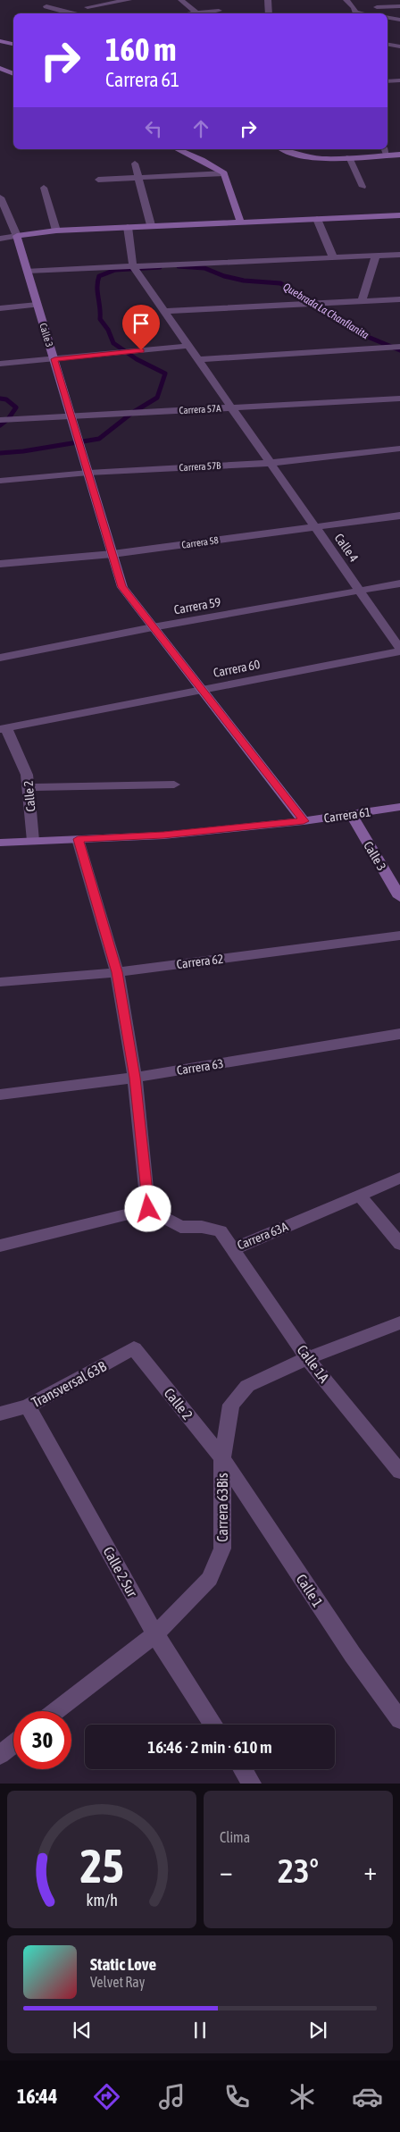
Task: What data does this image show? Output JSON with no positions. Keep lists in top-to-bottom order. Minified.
{"streets":{"main road":["Calle 3","Carrera 61"],"street":["Carrera 57A","Carrera 57B","Carrera 58","Calle 4","Carrera 59","Carrera 60","Calle 2","Carrera 62","Carrera 63","Carrera 63A","Calle 1A","Transversal 63B","Carrera 63Bis","Calle 2 Sur","Calle 1"]},"crossings":[["Calle 3","Carrera 57A"],["Calle 3","Carrera 57B"],["Calle 3","Carrera 58"],["Calle 3","Carrera 59"],["Calle 3","Carrera 60"],["Calle 3","Carrera 61"],["Carrera 57A","Calle 4"],["Carrera 57B","Calle 4"],["Carrera 58","Calle 4"],["Calle 4","Carrera 59"],["Calle 4","Carrera 60"],["Carrera 60","Calle 2"],["Calle 2","Carrera 61"],["Calle 2","Transversal 63B"],["Calle 2","Carrera 63Bis"],["Calle 2","Calle 1"],["Carrera 63A","Calle 1A"],["Calle 1A","Carrera 63Bis"],["Transversal 63B","Calle 2 Sur"],["Carrera 63Bis","Calle 2 Sur"],["Carrera 63Bis","Calle 1"]],"water":["Quebrada La Chanflanita"],"page":{"turn":["160 m","Carrera 61"],"limit":"30","trip":"16:46 · 2 min · 610 m","tile":"Clima","heat":["−","23°","+"],"song":["Static Love","Velvet Ray"],"tabs":"16:44","gauge":["25","km/h"]}}
